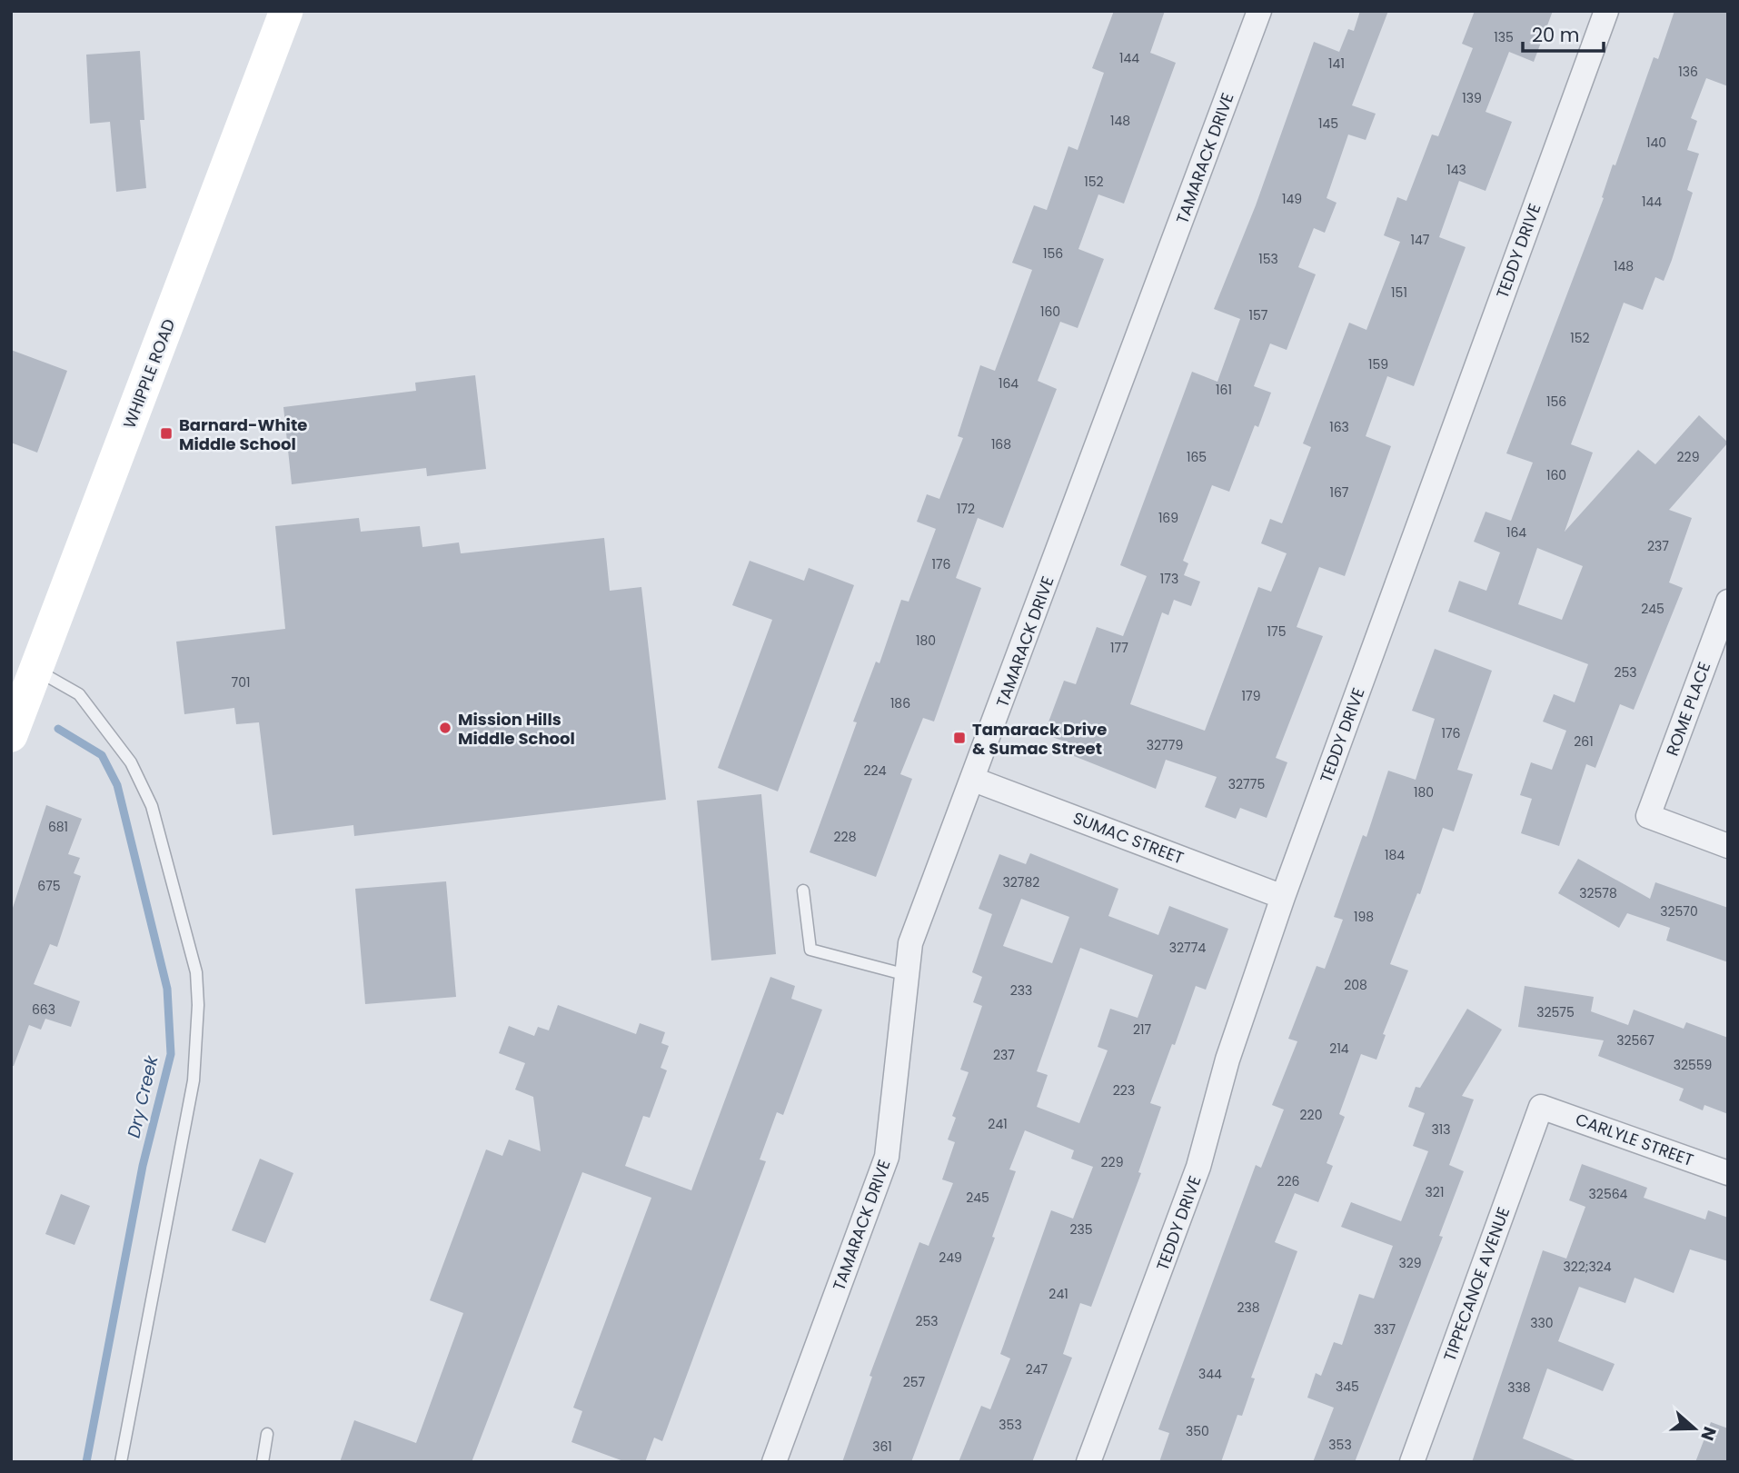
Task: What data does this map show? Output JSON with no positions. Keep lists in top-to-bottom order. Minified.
{"streets":{"main road":["WHIPPLE ROAD"],"street":["TAMARACK DRIVE","TEDDY DRIVE","ROME PLACE","SUMAC STREET","CARLYLE STREET","TIPPECANOE AVENUE"]},"crossings":[["TAMARACK DRIVE","SUMAC STREET"],["TEDDY DRIVE","SUMAC STREET"],["CARLYLE STREET","TIPPECANOE AVENUE"]],"water":["Dry Creek"],"places":{"transit":["Barnard-White Middle School","Tamarack Drive & Sumac Street"],"other":["Mission Hills Middle School"]},"house_numbers":["135","144","141","136","139","148","145","140","143","152","149","144","147","156","153","148","151","160","157","152","159","164","161","156","163","168","165","229","160","167","172","169","164","237","176","173","245","175","180","177","253","701","179","186","176","261","32779","224","32775","180","681","228","184","32782","675","32578","32570","198","32774","208","233","663","32575","217","32567","214","237","32559","223","220","241","313","229","226","321","32564","245","235","249","329","322;324","241","238","253","330","337","247","344","257","345","338","353","350","353","361"],"scale_bar":"20 m","north":"right"}
